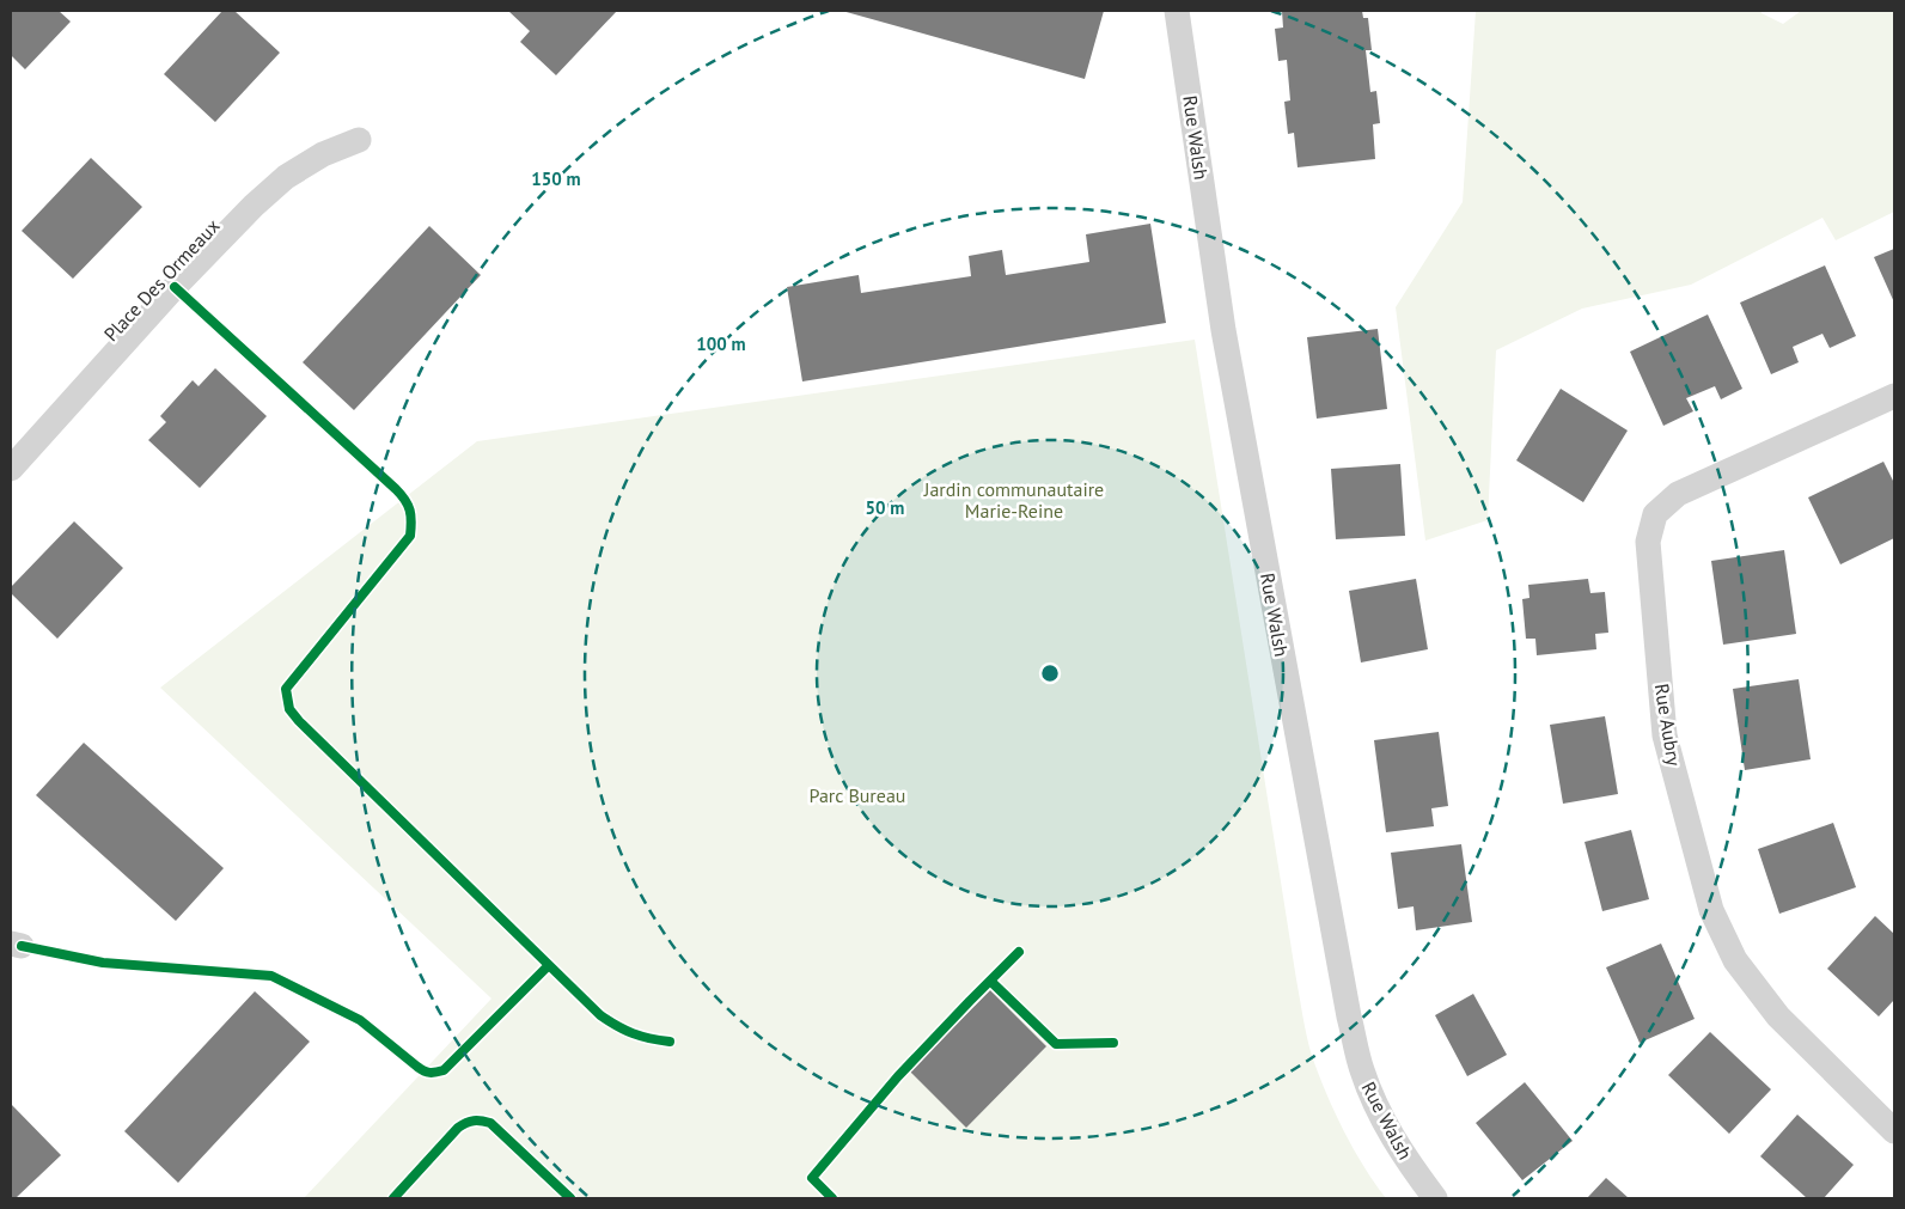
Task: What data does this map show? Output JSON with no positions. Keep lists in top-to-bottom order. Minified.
{"streets":{"street":["Rue Walsh","Place Des Ormeaux","Rue Aubry"]},"parks":["Jardin communautaire Marie-Reine","Parc Bureau"],"rings":["150 m","100 m","50 m"]}
